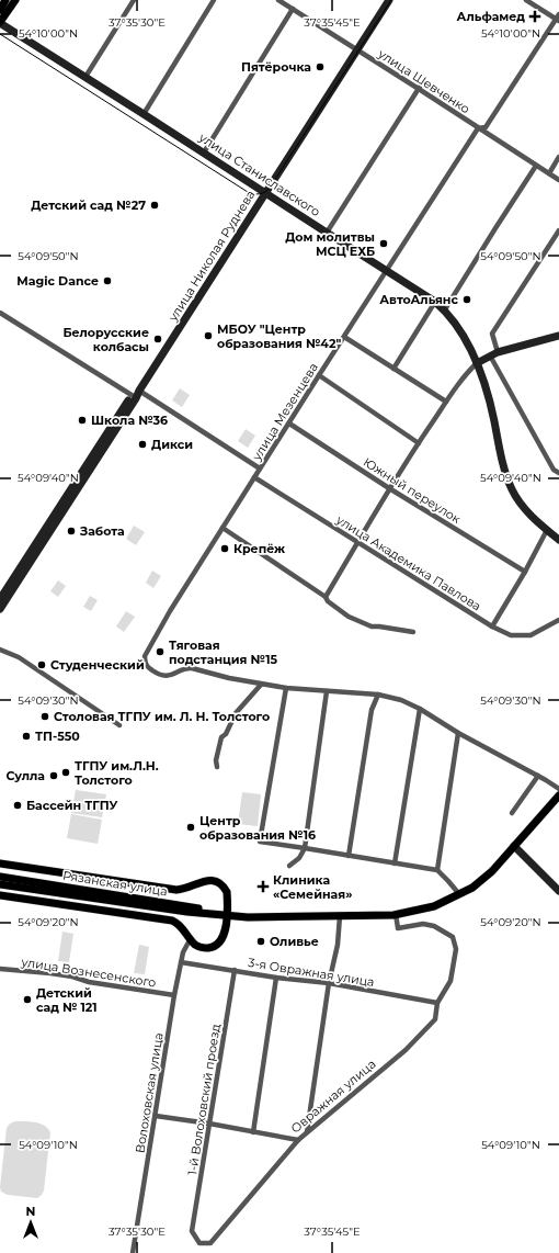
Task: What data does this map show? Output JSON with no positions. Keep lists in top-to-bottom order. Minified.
{"streets":{"main road":["Рязанская улица"],"street":["улица Шевченко","улица Станиславского","улица Николая Руднева","улица Мезенцева","Южный переулок","улица Академика Павлова","улица Вознесенского","3-я Овражная улица","Волоховская улица","Овражная улица","1-й Волоховский проезд"]},"crossings":[["улица Шевченко","улица Николая Руднева"],["улица Шевченко","улица Мезенцева"],["улица Станиславского","улица Николая Руднева"],["улица Станиславского","улица Мезенцева"],["улица Мезенцева","Южный переулок"],["улица Мезенцева","улица Академика Павлова"],["Рязанская улица","Овражная улица"],["улица Вознесенского","Волоховская улица"],["3-я Овражная улица","Волоховская улица"],["3-я Овражная улица","Овражная улица"],["3-я Овражная улица","1-й Волоховский проезд"],["Овражная улица","1-й Волоховский проезд"]],"places":{"health":["Альфамед","Клиника «Семейная»"],"other":["Пятёрочка","Детский сад №27","Дом молитвы МСЦ ЕХБ","Magic Dance","АвтоАльянс","МБОУ \"Центр образования №42\"","Белорусские колбасы","Школа №36","Дикси","Забота","Крепёж","Тяговая подстанция №15","Студенческий","Столовая ТГПУ им. Л. Н. Толстого","ТП-550","ТГПУ им.Л.Н. Толстого","Сулла","Бассейн ТГПУ","Центр образования №16","Оливье","Детский сад № 121"]},"north":"top","coordinates":["37°35'30\"E","37°35'45\"E","54°10'00\"N","54°09'50\"N","54°09'40\"N","54°09'30\"N","54°09'20\"N","54°09'10\"N"]}
